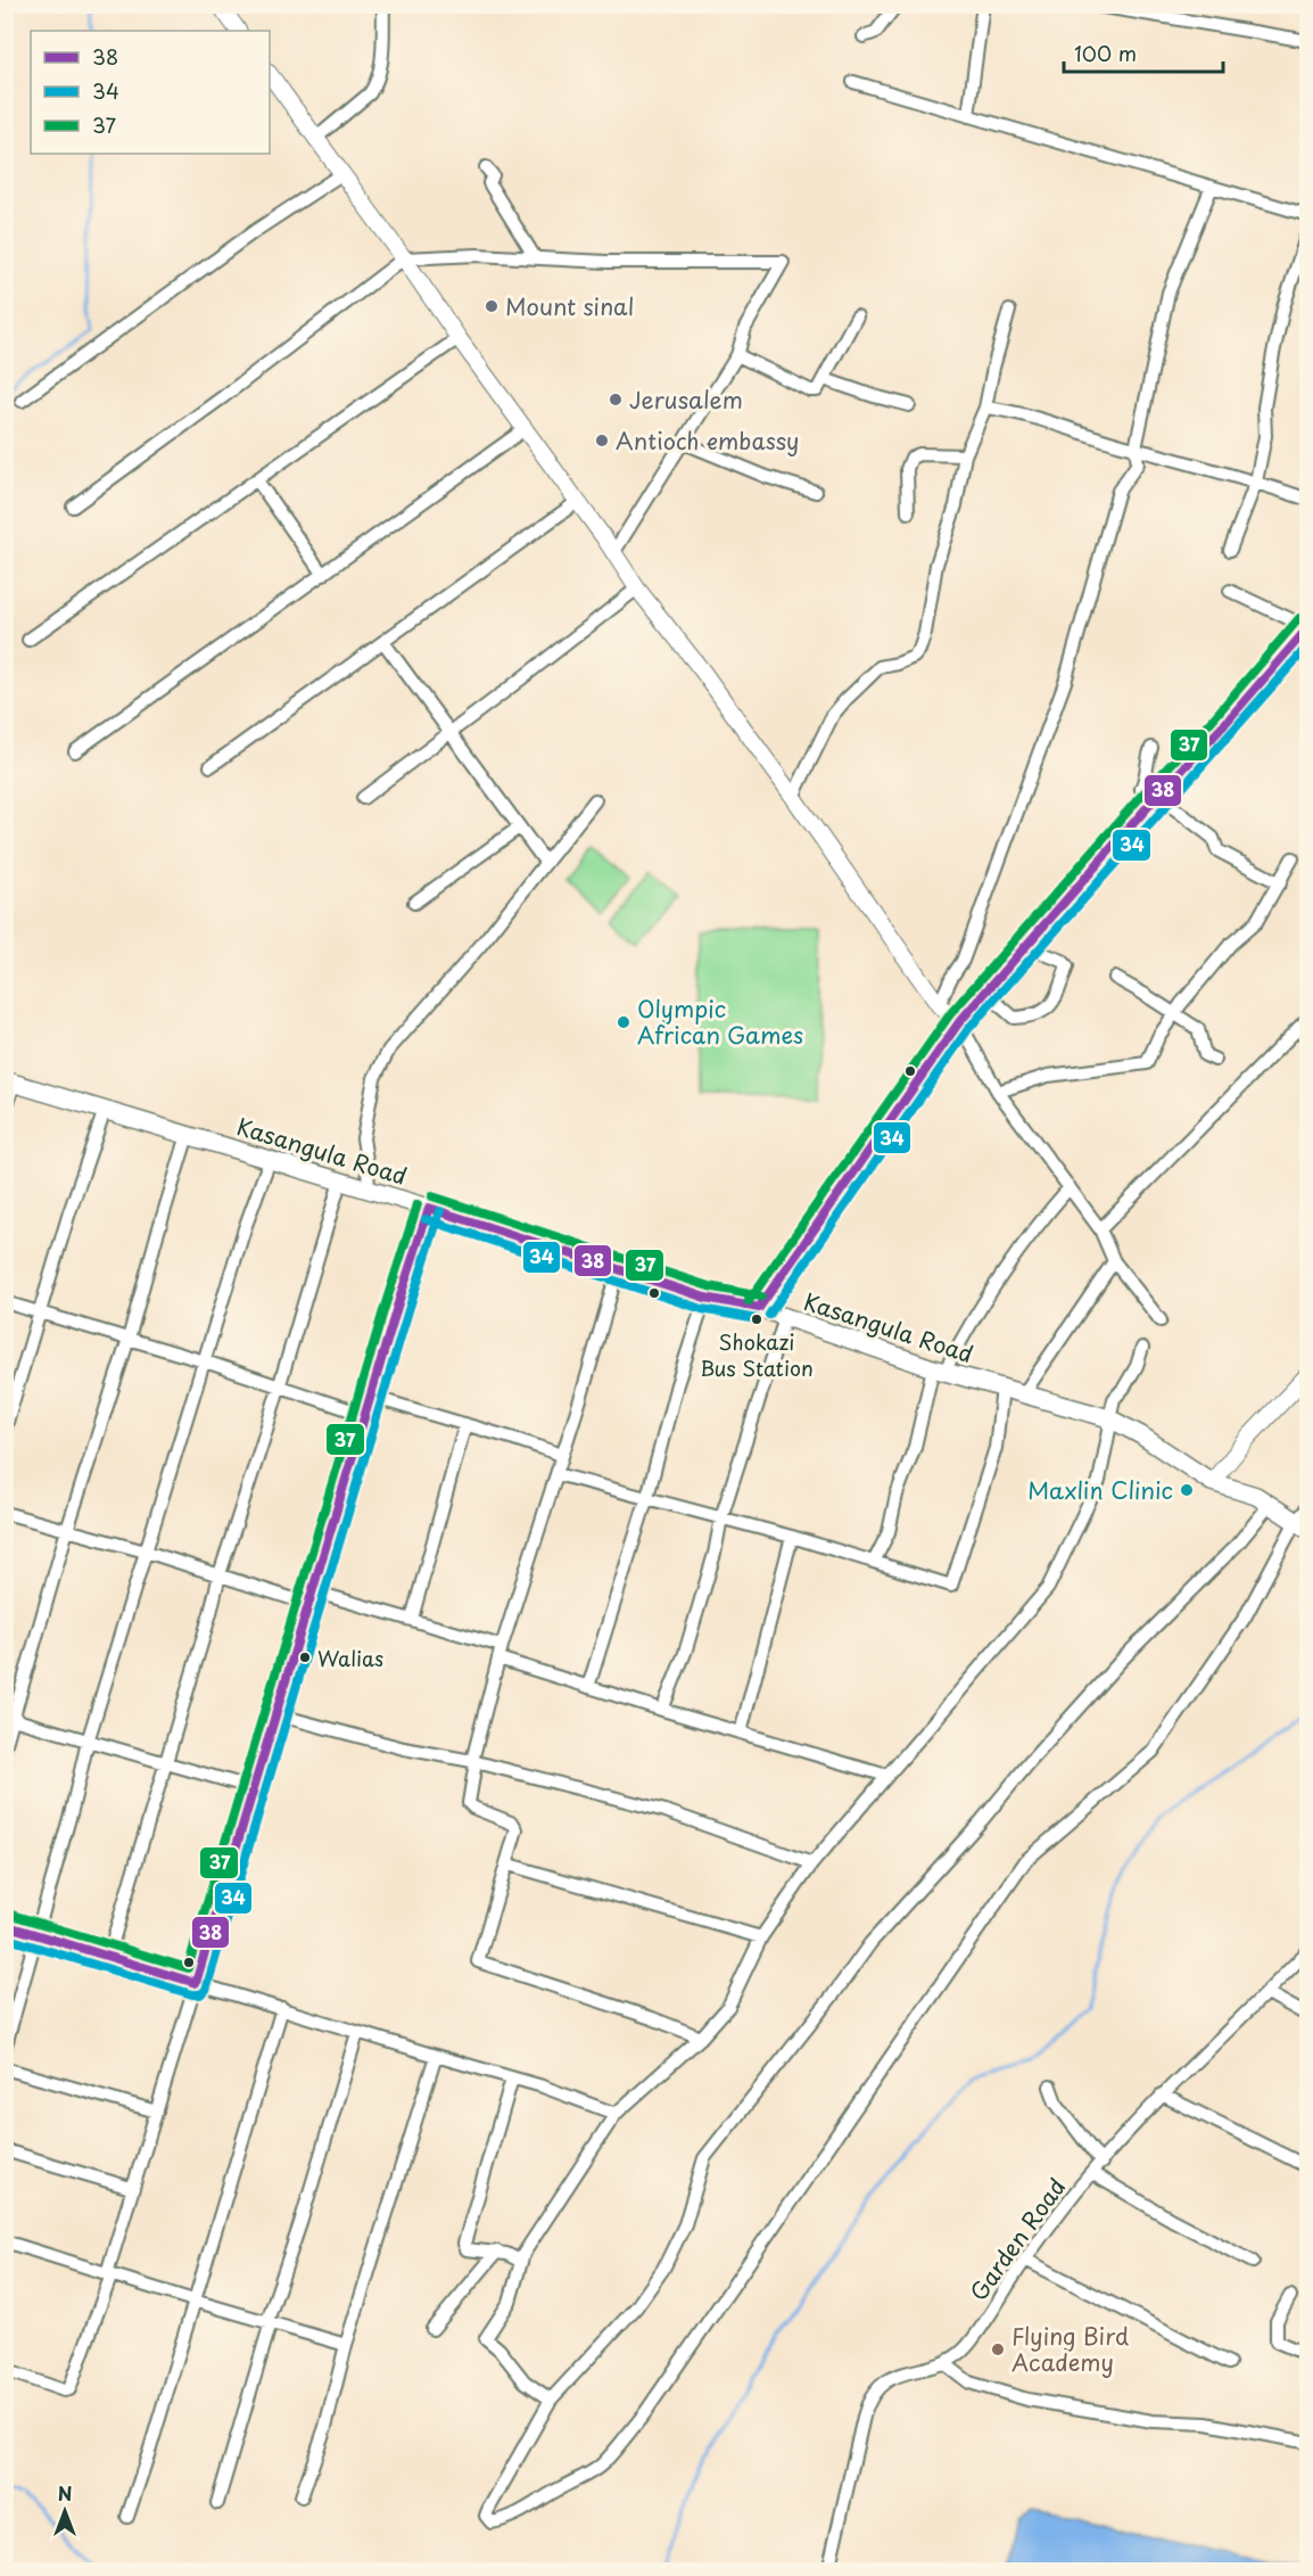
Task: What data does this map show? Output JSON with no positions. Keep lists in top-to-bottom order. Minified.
{"streets":{"main road":["Kasangula Road"],"street":["Garden Road"]},"places":["Mount sinal","Jerusalem","Antioch embassy","Olympic African Games","Shokazi Bus Station","Maxlin Clinic","Walias","Flying Bird Academy"],"lines":["transit line 37","transit line 38","transit line 34"],"legend":["38","34","37"],"scale_bar":"100 m","north":"top"}
